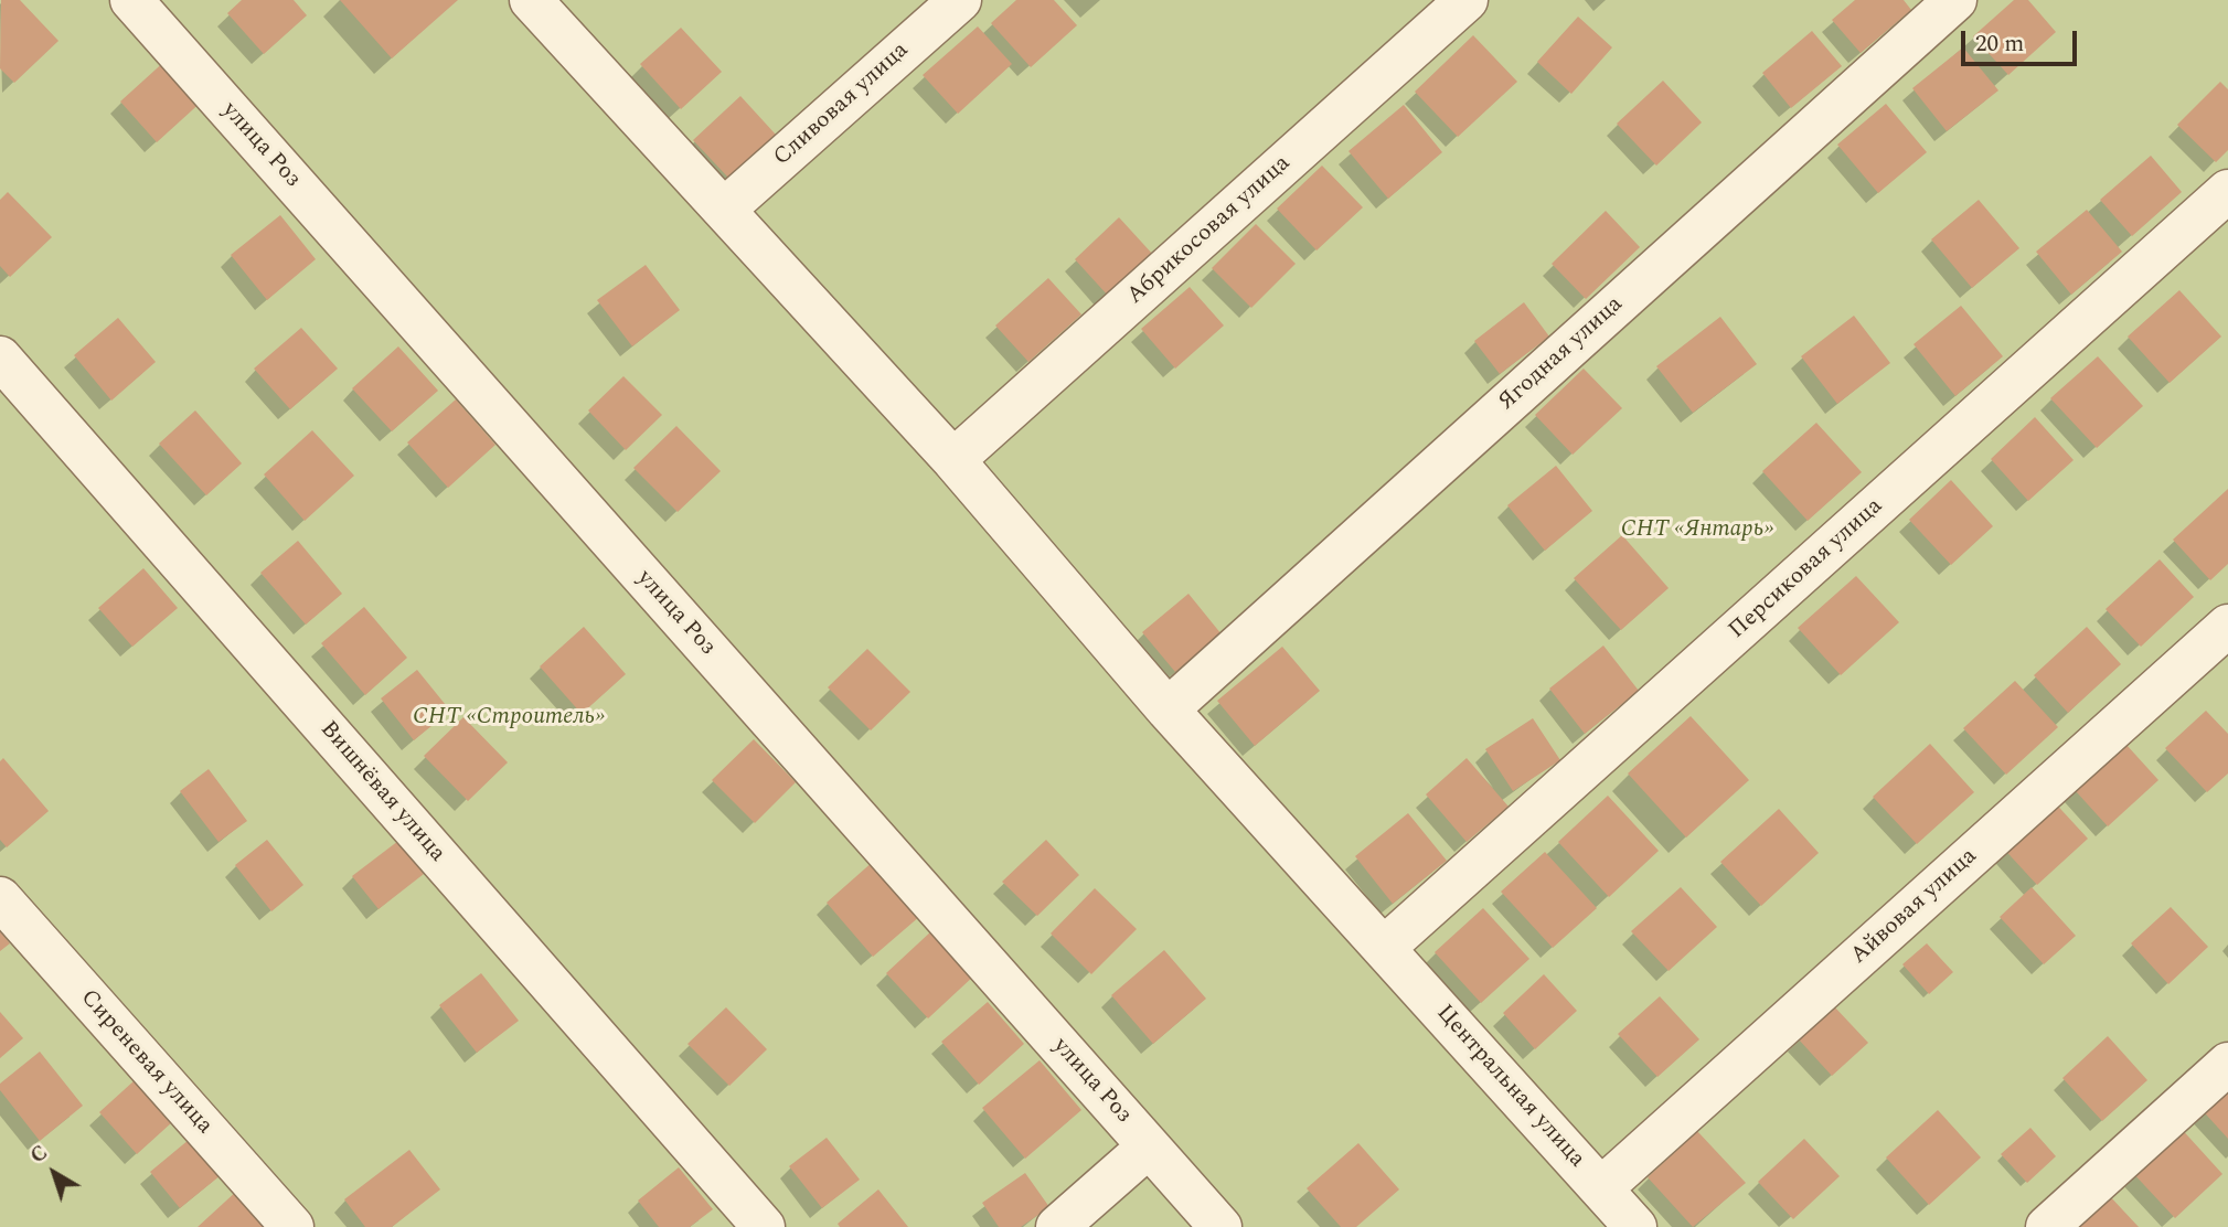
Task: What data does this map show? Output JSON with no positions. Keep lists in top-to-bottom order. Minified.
{"streets":{"street":["Сливовая улица","улица Роз","Абрикосовая улица","Ягодная улица","Персиковая улица","Вишнёвая улица","Айвовая улица","Сиреневая улица","Центральная улица"]},"crossings":[["Сливовая улица","Центральная улица"],["Абрикосовая улица","Центральная улица"],["Ягодная улица","Центральная улица"],["Персиковая улица","Центральная улица"],["Айвовая улица","Центральная улица"]],"parks":["СНТ «Янтарь»","СНТ «Строитель»"],"scale_bar":"20 m","north":"top left"}
